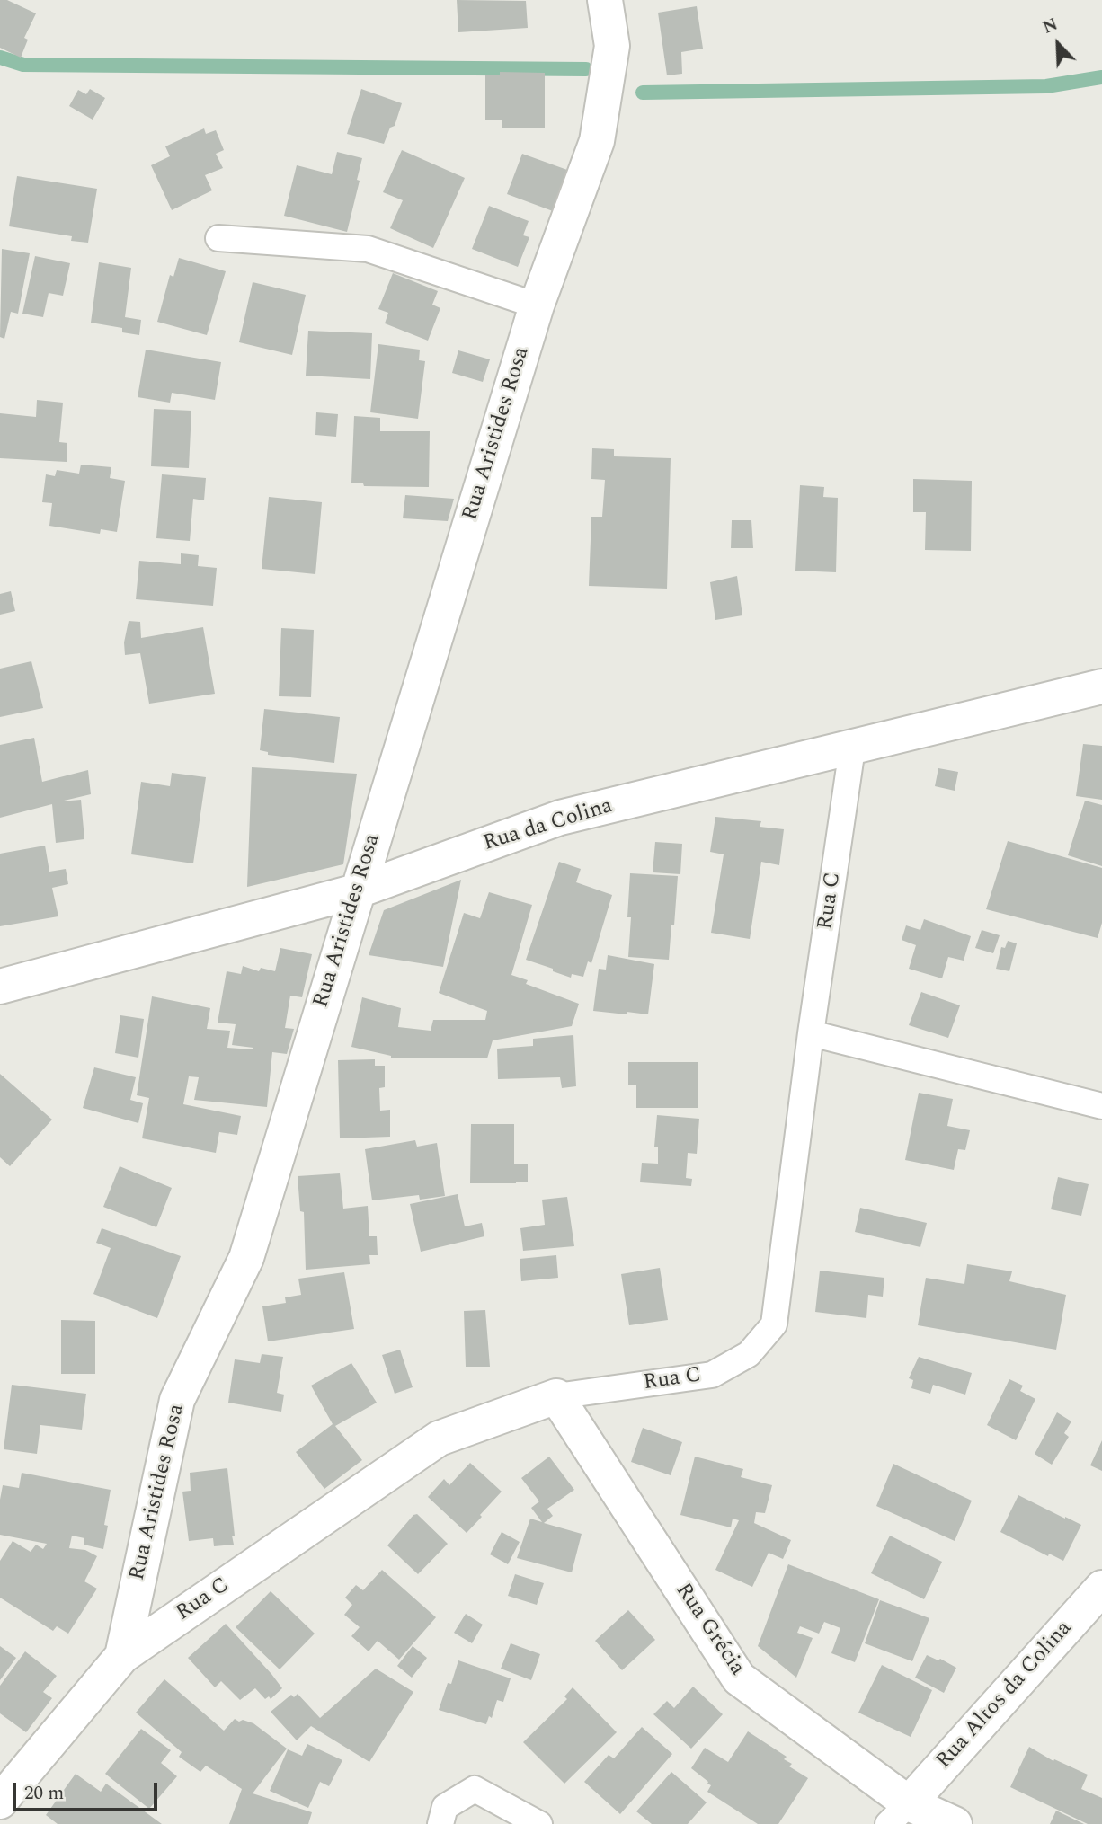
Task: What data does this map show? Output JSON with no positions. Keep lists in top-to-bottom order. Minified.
{"streets":{"street":["Rua Aristides Rosa","Rua da Colina","Rua C","Rua Grécia","Rua Altos da Colina"]},"crossings":[["Rua Aristides Rosa","Rua da Colina"],["Rua Aristides Rosa","Rua C"],["Rua da Colina","Rua C"],["Rua C","Rua Grécia"],["Rua Grécia","Rua Altos da Colina"]],"scale_bar":"20 m","north":"top left"}
